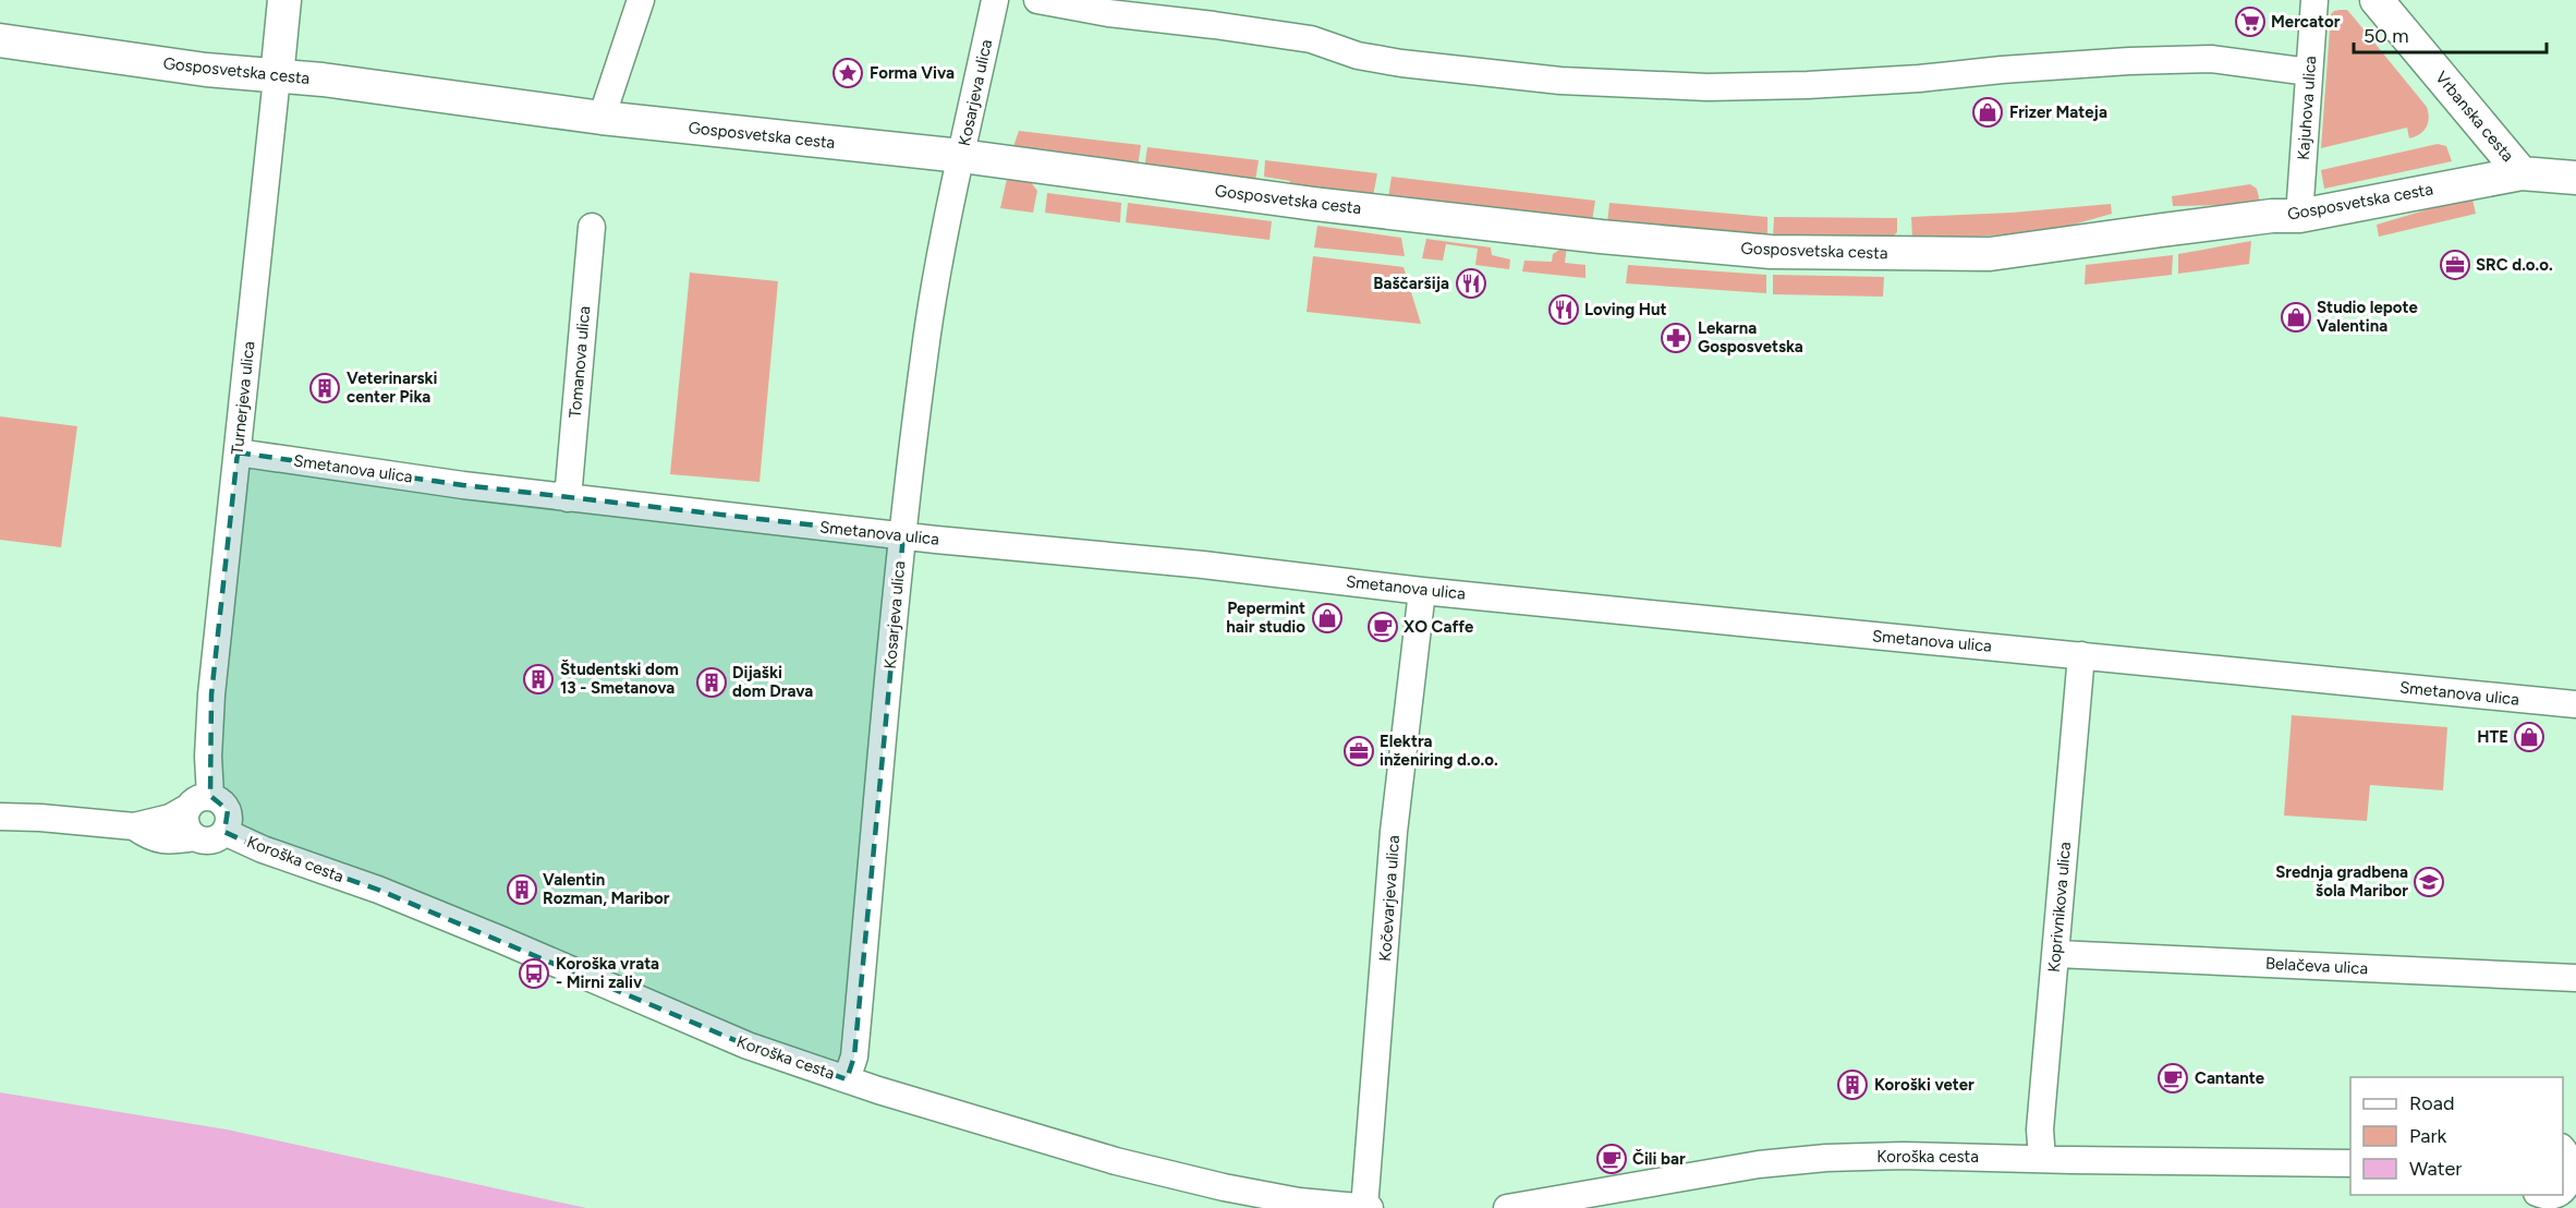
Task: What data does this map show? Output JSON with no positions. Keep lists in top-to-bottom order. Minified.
{"streets":{"street":["Gosposvetska cesta","Kosarjeva ulica","Kajuhova ulica","Vrbanska cesta","Tomanova ulica","Turnerjeva ulica","Smetanova ulica","Koroška cesta","Kočevarjeva ulica","Koprivnikova ulica","Belačeva ulica"]},"crossings":[["Gosposvetska cesta","Kosarjeva ulica"],["Gosposvetska cesta","Kajuhova ulica"],["Gosposvetska cesta","Vrbanska cesta"],["Gosposvetska cesta","Turnerjeva ulica"],["Kosarjeva ulica","Smetanova ulica"],["Kosarjeva ulica","Koroška cesta"],["Tomanova ulica","Smetanova ulica"],["Turnerjeva ulica","Smetanova ulica"],["Turnerjeva ulica","Koroška cesta"],["Smetanova ulica","Kočevarjeva ulica"],["Smetanova ulica","Koprivnikova ulica"],["Koroška cesta","Kočevarjeva ulica"],["Koroška cesta","Koprivnikova ulica"],["Koprivnikova ulica","Belačeva ulica"]],"places":{"supermarket":["Mercator"],"place":["Forma Viva"],"shop":["Frizer Mateja","Studio lepote Valentina","Pepermint hair studio","HTE"],"office":["SRC d.o.o.","Elektra inženiring d.o.o."],"restaurant":["Baščaršija","Loving Hut"],"pharmacy":["Lekarna Gosposvetska"],"building":["Veterinarski center Pika","Študentski dom 13 - Smetanova","Dijaški dom Drava","Valentin Rozman, Maribor","Koroški veter"],"cafe":["XO Caffe","Cantante","Čili bar"],"school or university":["Srednja gradbena šola Maribor"],"bus stop":["Koroška vrata - Mirni zaliv"]},"legend":["Road","Park","Water"],"scale_bar":"50 m"}
